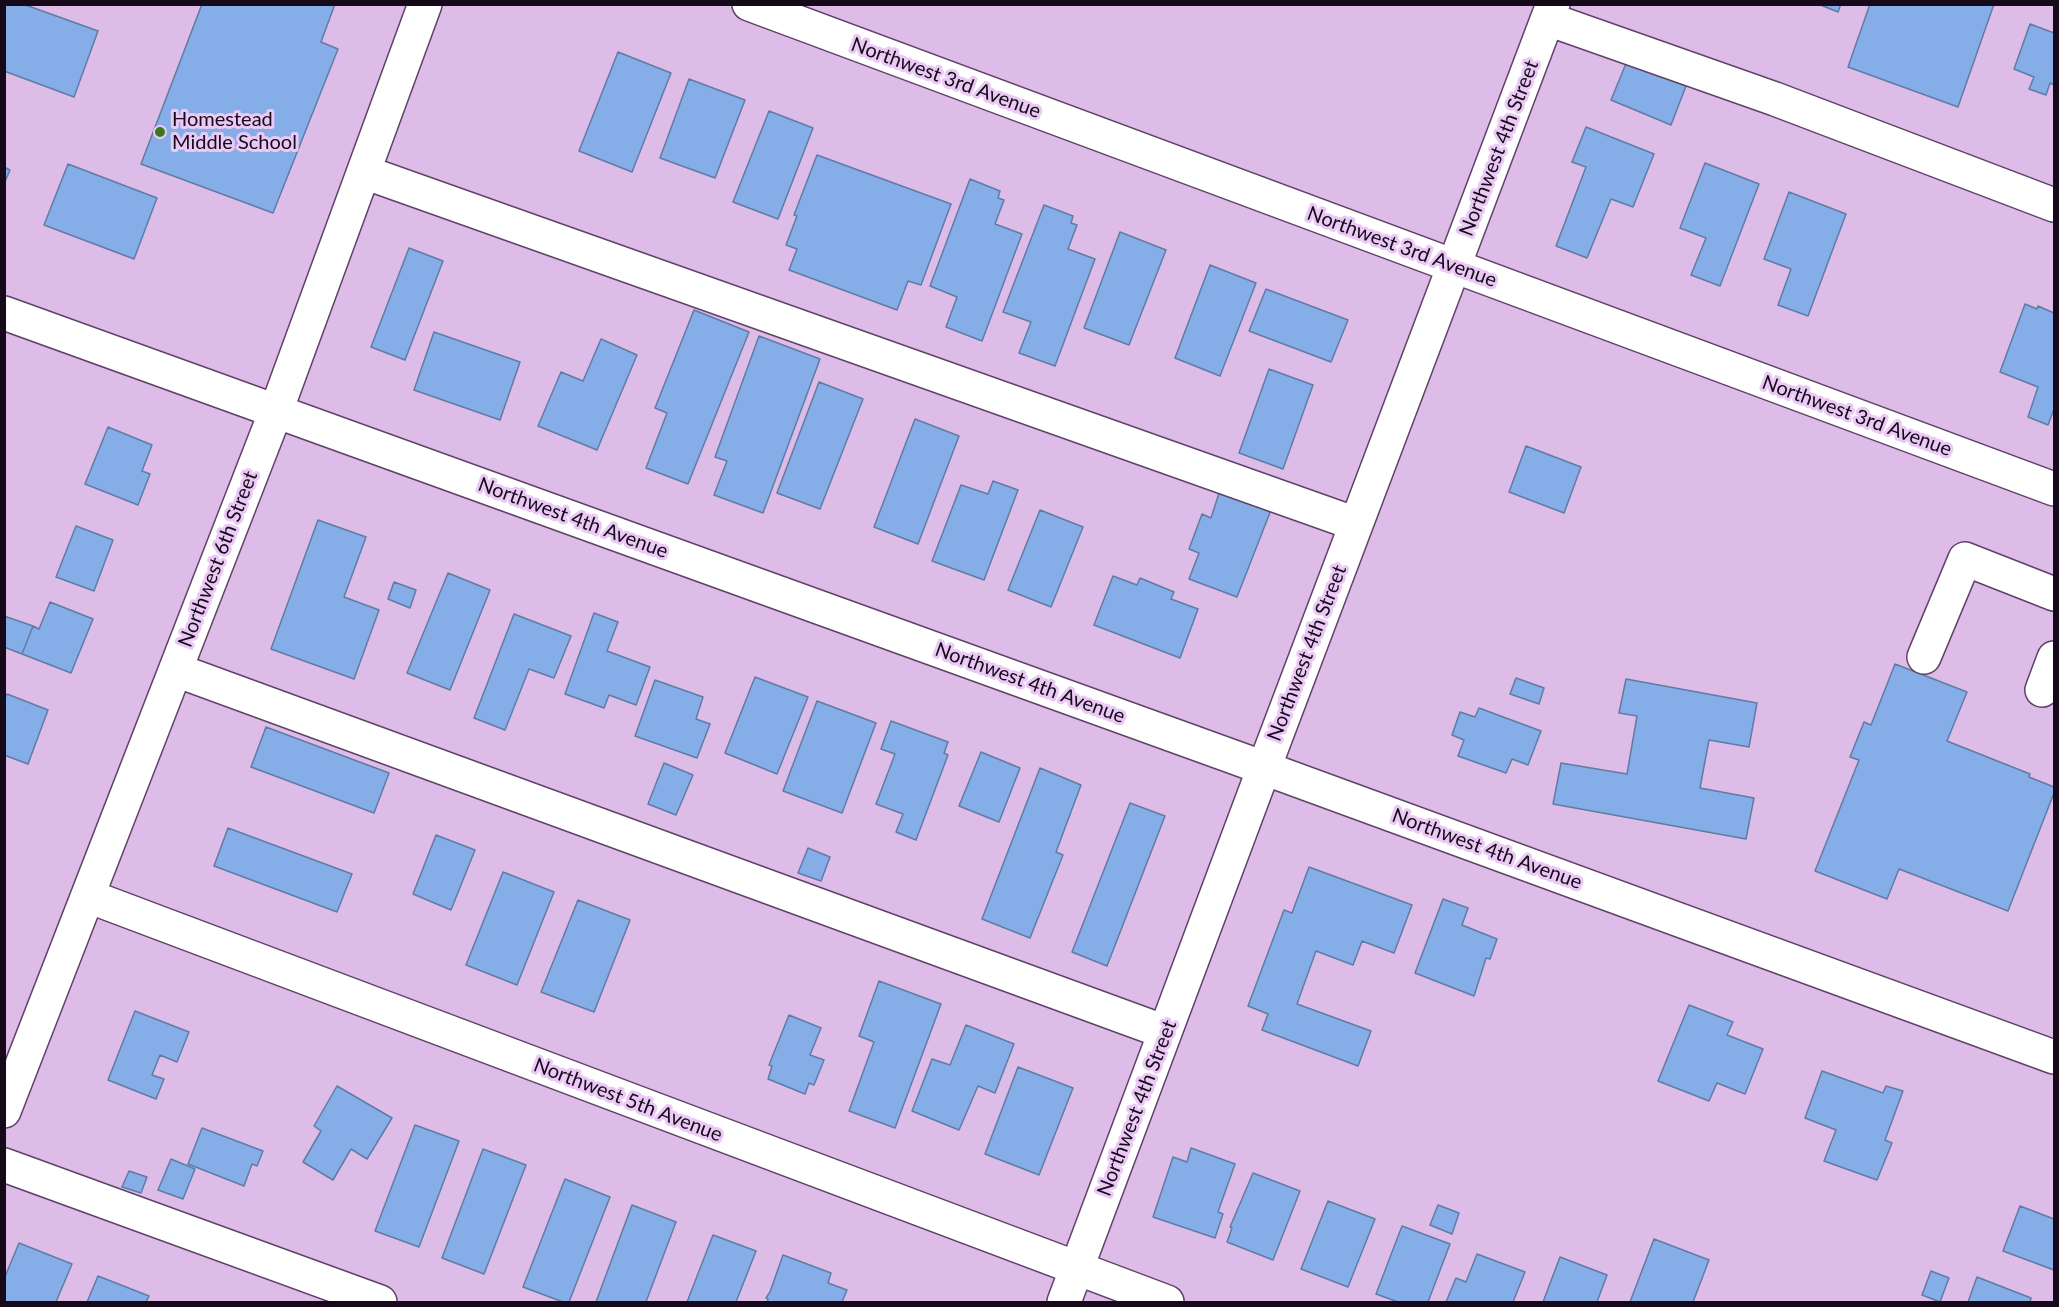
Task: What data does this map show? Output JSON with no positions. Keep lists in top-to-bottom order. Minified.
{"streets":{"street":["Northwest 3rd Avenue","Northwest 4th Street","Northwest 4th Avenue","Northwest 6th Street","Northwest 5th Avenue"]},"crossings":[["Northwest 3rd Avenue","Northwest 4th Street"],["Northwest 4th Street","Northwest 4th Avenue"],["Northwest 4th Street","Northwest 5th Avenue"],["Northwest 4th Avenue","Northwest 6th Street"],["Northwest 6th Street","Northwest 5th Avenue"]],"places":["Homestead Middle School"]}
